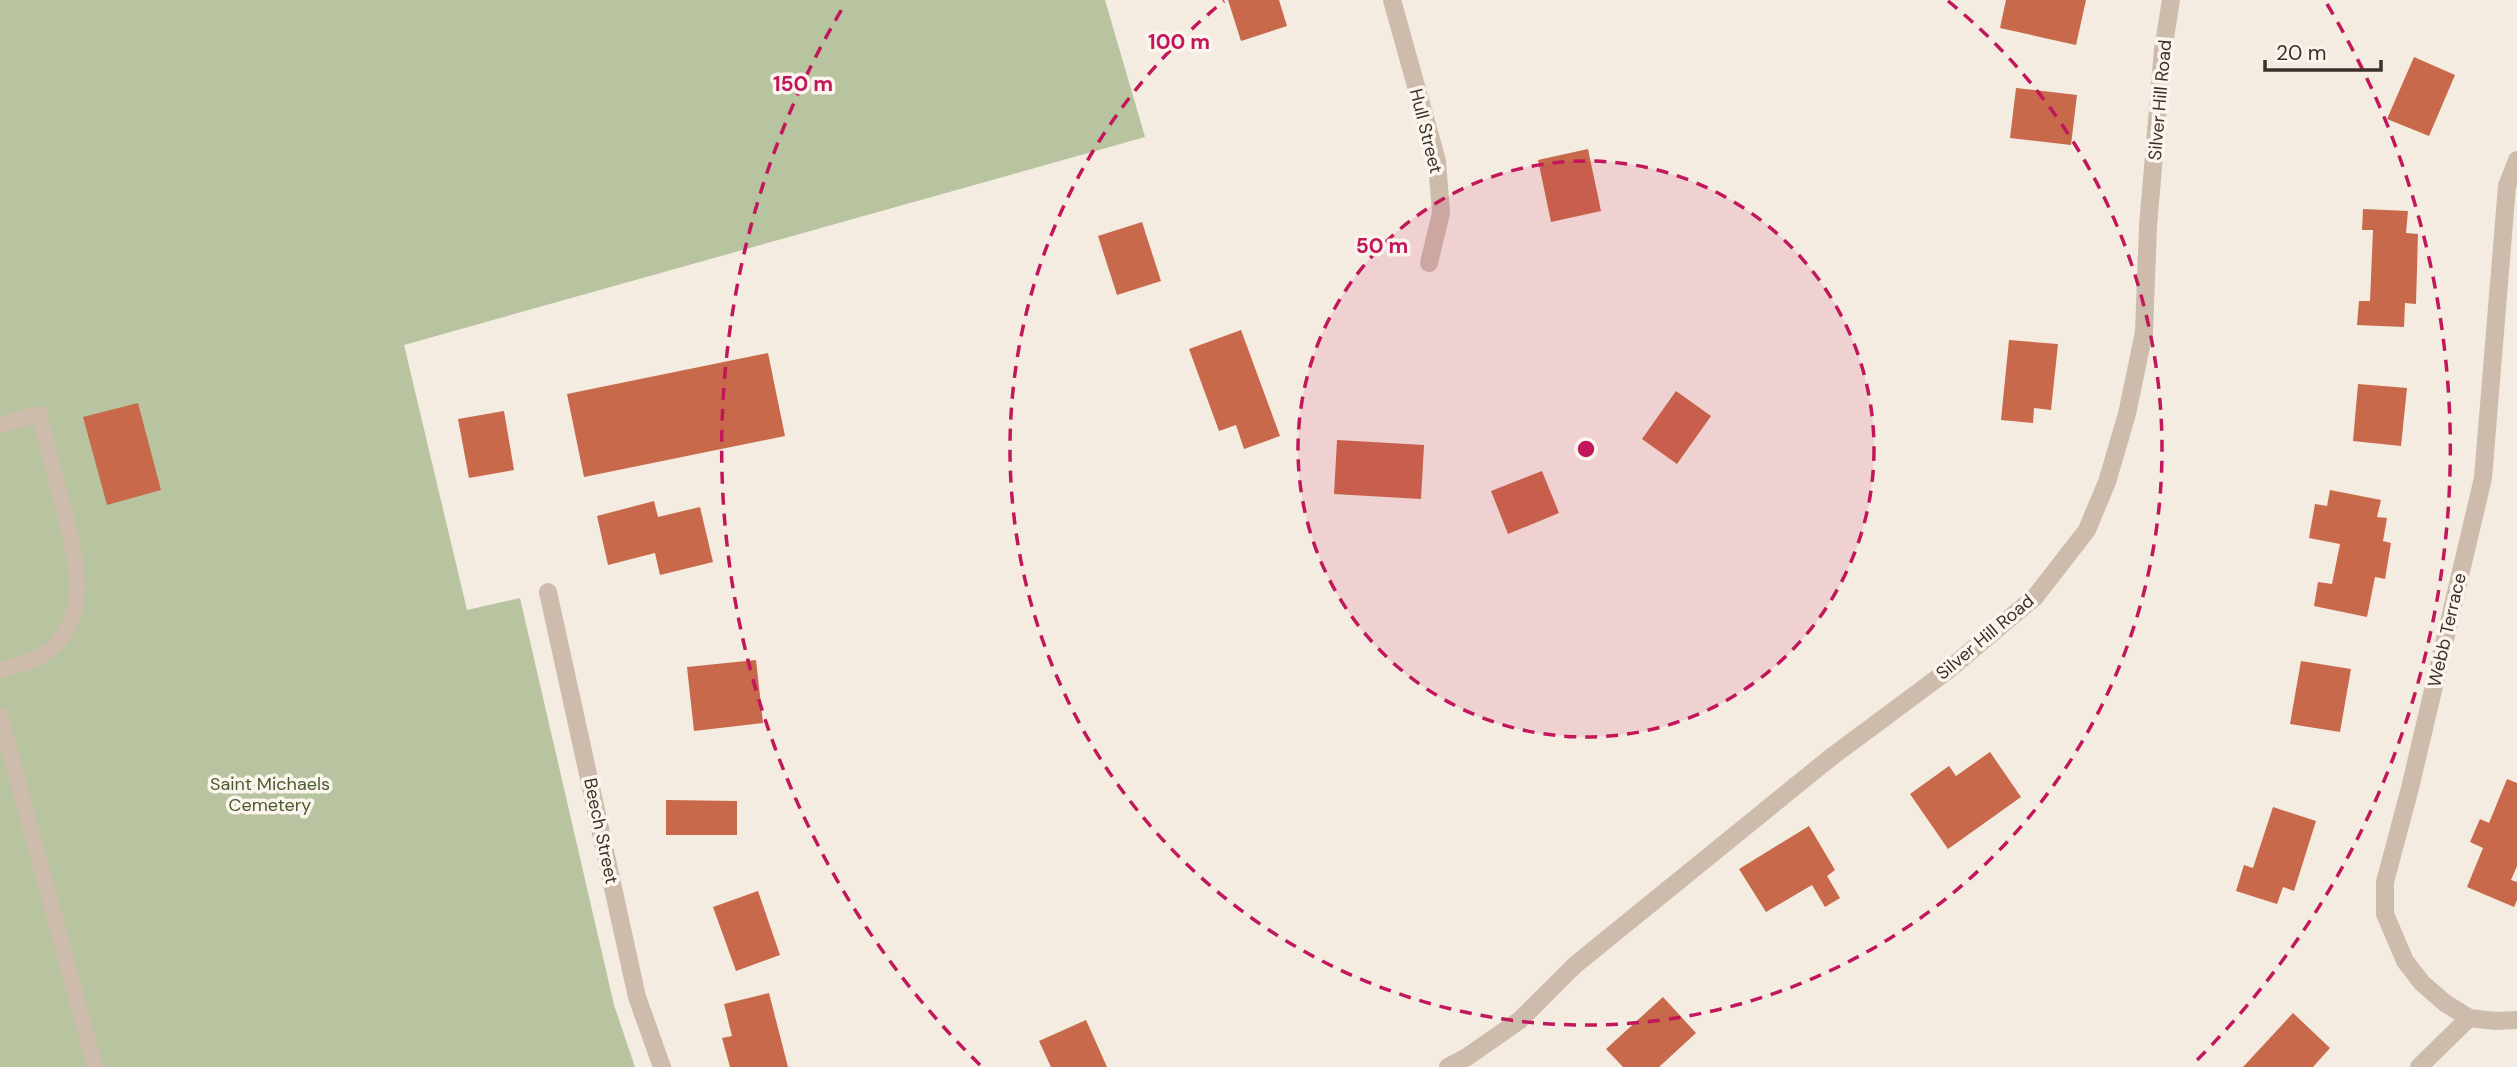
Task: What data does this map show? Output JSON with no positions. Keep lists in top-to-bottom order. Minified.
{"streets":{"street":["Silver Hill Road","Hull Street","Webb Terrace","Beech Street"]},"parks":["Saint Michaels Cemetery"],"scale_bar":"20 m","rings":["100 m","150 m","50 m"]}
